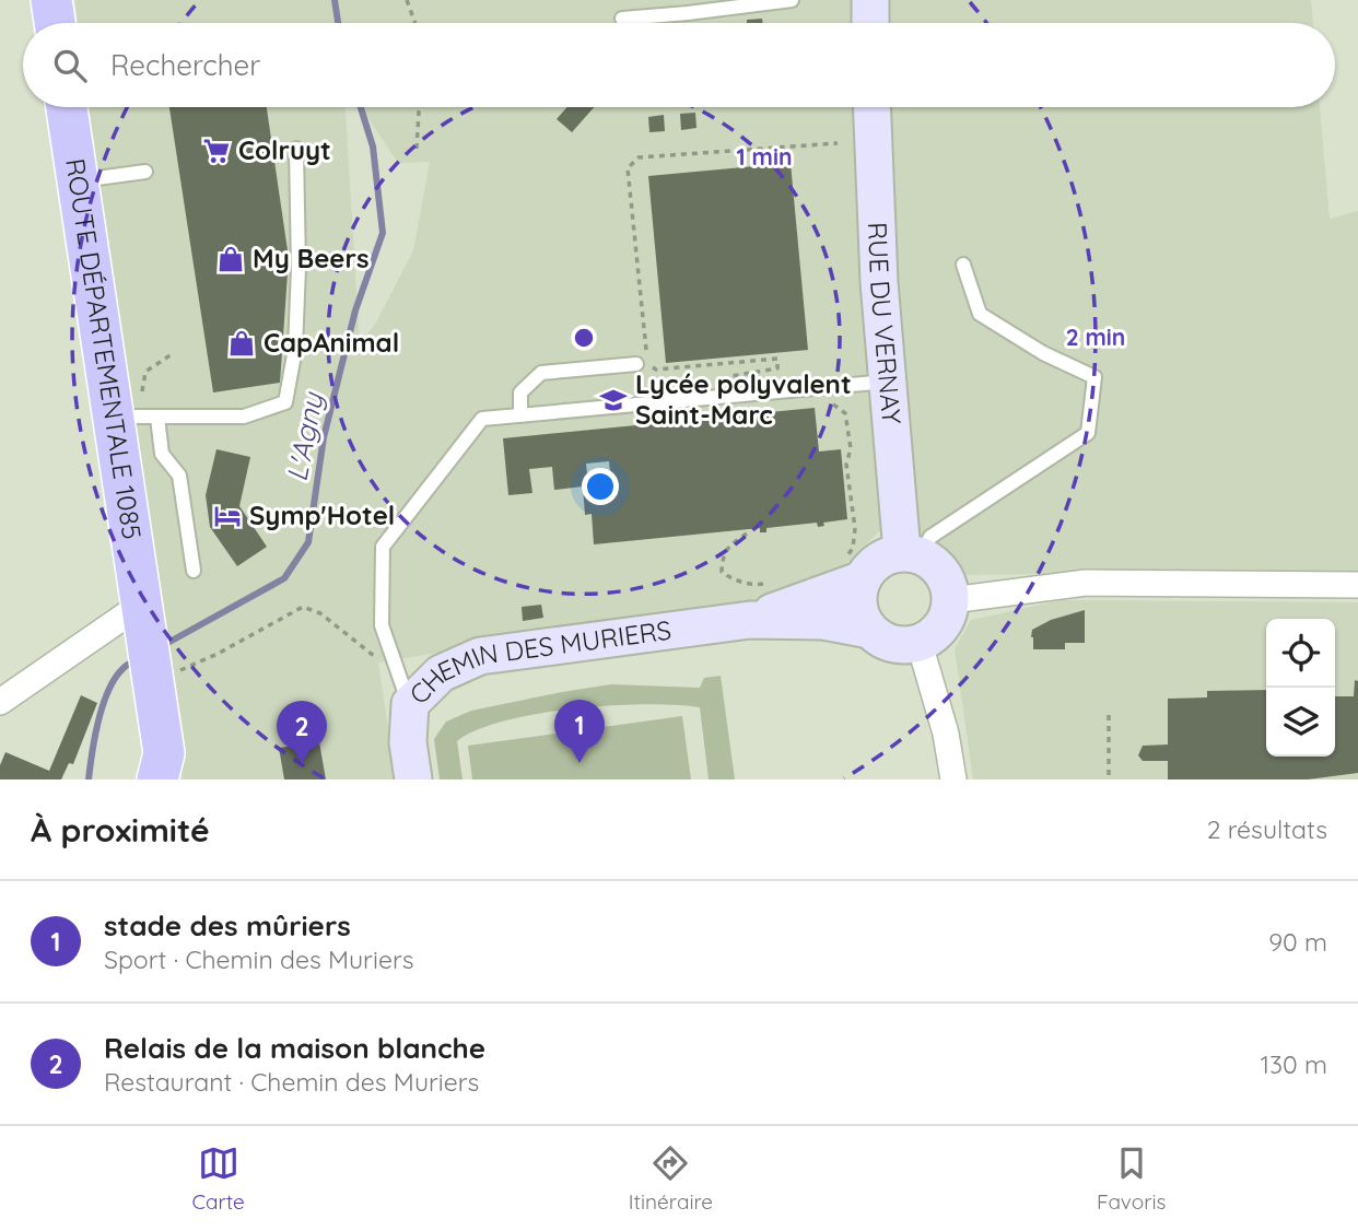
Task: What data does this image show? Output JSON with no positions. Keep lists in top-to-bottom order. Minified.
{"streets":{"main road":["ROUTE DÉPARTEMENTALE 1085"],"street":["RUE DU VERNAY","CHEMIN DES MURIERS"]},"crossings":[["RUE DU VERNAY","CHEMIN DES MURIERS"]],"water":["L'Agny"],"places":{"supermarket":["Colruyt"],"shop":["My Beers","CapAnimal"],"school or university":["Lycée polyvalent Saint-Marc"],"hotel":["Symp'Hotel"]},"page":{"search":"Rechercher","pins":["1","2"],"heading":["À proximité","2 résultats"],"list":[{"mark":"1","name":"stade des mûriers","note":"Sport · Chemin des Muriers","value":"90 m"},{"mark":"2","name":"Relais de la maison blanche","note":"Restaurant · Chemin des Muriers","value":"130 m"}],"nav":["Carte","Itinéraire","Favoris"]},"rings":["1 min","2 min"]}
